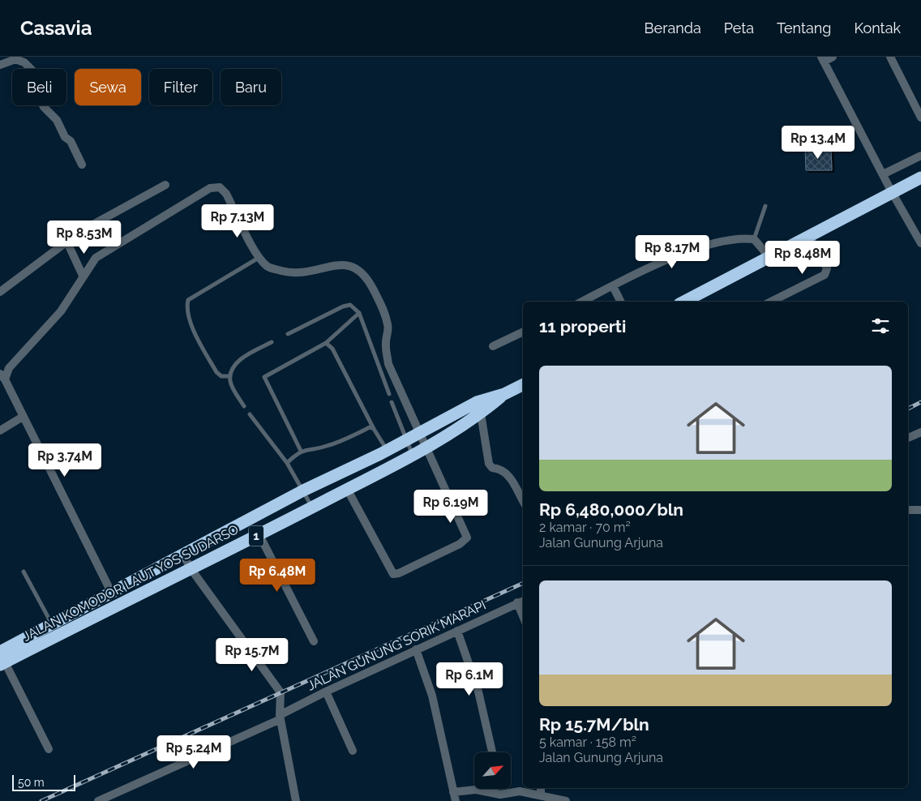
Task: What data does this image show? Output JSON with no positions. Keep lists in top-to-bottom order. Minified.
{"streets":{"highway":["1","JALAN KOMODOR LAUT YOS SUDARSO"],"street":["JALAN GUNUNG SORIK MARAPI"]},"scale_bar":"50 m","north":"top right","page":{"header":"Casavia","nav":["Beranda","Peta","Tentang","Kontak"],"chip":["Beli","Sewa","Filter","Baru"],"price":["Rp 13.4M","Rp 7.13M","Rp 8.53M","Rp 8.17M","Rp 8.48M","Rp 3.74M","Rp 6.19M","Rp 6.48M","Rp 15.7M","Rp 6.1M","Rp 5.24M"],"heading":"11 properti","list":[{"name":"Rp 6,480,000/bln","note":"2 kamar · 70 m² · Jalan Gunung Arjuna"},{"name":"Rp 15.7M/bln","note":"5 kamar · 158 m² · Jalan Gunung Arjuna"}],"scale":"50 m"}}
